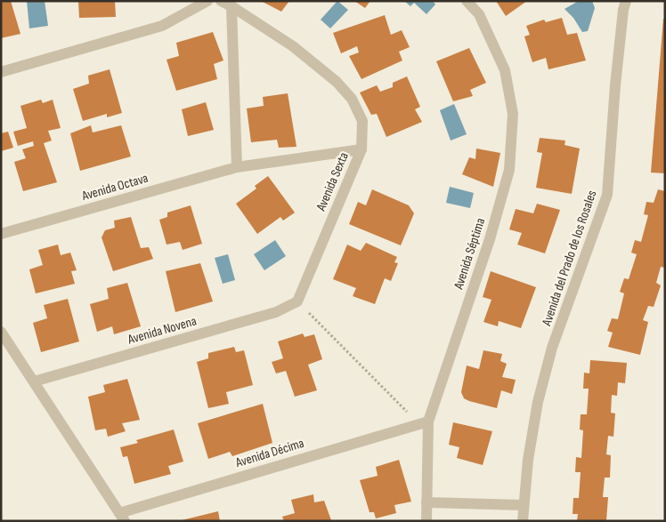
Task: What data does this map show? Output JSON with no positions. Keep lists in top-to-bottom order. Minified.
{"streets":{"street":["Avenida Sexta","Avenida Octava","Avenida Séptima","Avenida del Prado de los Rosales","Avenida Novena","Avenida Décima"]},"crossings":[["Avenida Sexta","Avenida Octava"],["Avenida Sexta","Avenida Novena"],["Avenida Séptima","Avenida Décima"]]}
